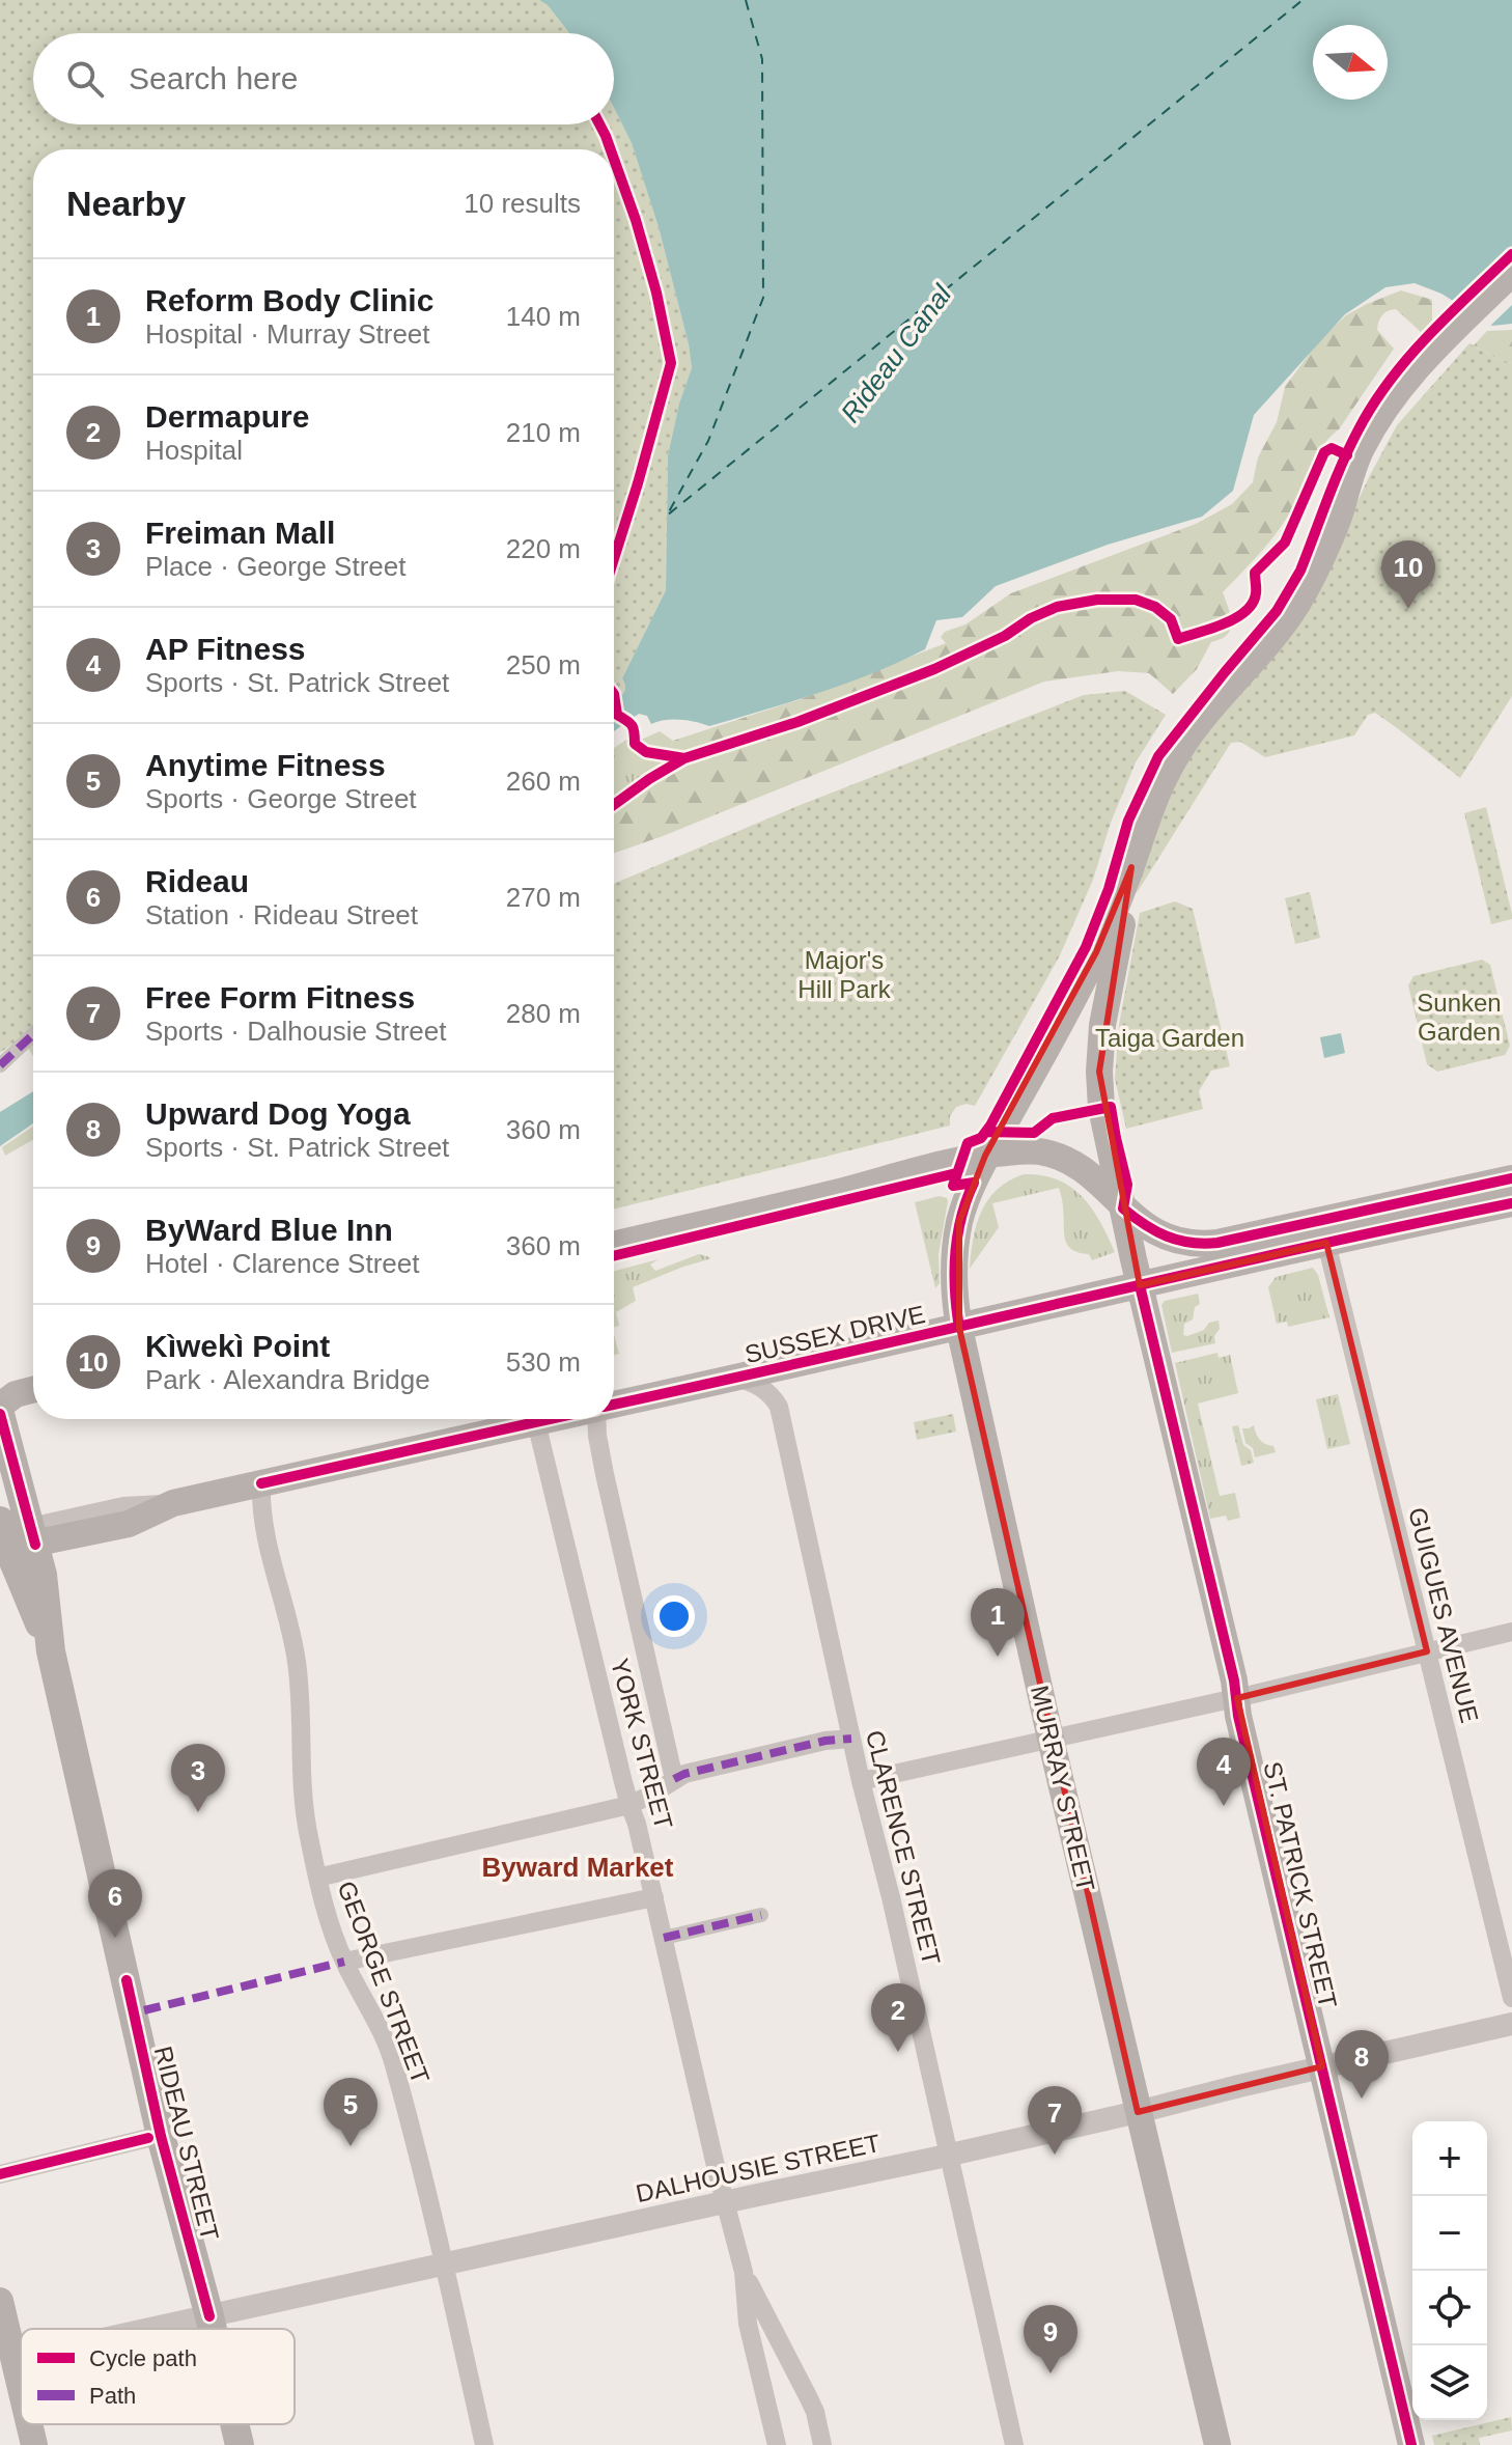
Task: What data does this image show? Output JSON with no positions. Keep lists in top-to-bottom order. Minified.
{"streets":{"main road":["SUSSEX DRIVE","MURRAY STREET","ST. PATRICK STREET","RIDEAU STREET"],"street":["GUIGUES AVENUE","YORK STREET","CLARENCE STREET","GEORGE STREET","DALHOUSIE STREET"]},"crossings":[["SUSSEX DRIVE","GUIGUES AVENUE"],["SUSSEX DRIVE","MURRAY STREET"],["SUSSEX DRIVE","ST. PATRICK STREET"],["YORK STREET","DALHOUSIE STREET"],["MURRAY STREET","ST. PATRICK STREET"],["MURRAY STREET","DALHOUSIE STREET"],["CLARENCE STREET","DALHOUSIE STREET"],["ST. PATRICK STREET","DALHOUSIE STREET"],["GEORGE STREET","DALHOUSIE STREET"],["RIDEAU STREET","DALHOUSIE STREET"]],"districts":["Byward Market"],"water":["Rideau Canal"],"parks":["Major's Hill Park","Sunken Garden","Taiga Garden"],"legend":["Cycle path","Path"],"north":"right","page":{"search":"Search here","heading":["Nearby","10 results"],"list":[{"mark":"1","name":"Reform Body Clinic","note":"Hospital · Murray Street","value":"140 m"},{"mark":"2","name":"Dermapure","note":"Hospital","value":"210 m"},{"mark":"3","name":"Freiman Mall","note":"Place · George Street","value":"220 m"},{"mark":"4","name":"AP Fitness","note":"Sports · St. Patrick Street","value":"250 m"},{"mark":"5","name":"Anytime Fitness","note":"Sports · George Street","value":"260 m"},{"mark":"6","name":"Rideau","note":"Station · Rideau Street","value":"270 m"},{"mark":"7","name":"Free Form Fitness","note":"Sports · Dalhousie Street","value":"280 m"},{"mark":"8","name":"Upward Dog Yoga","note":"Sports · St. Patrick Street","value":"360 m"},{"mark":"9","name":"ByWard Blue Inn","note":"Hotel · Clarence Street","value":"360 m"},{"mark":"10","name":"Kìwekì Point","note":"Park · Alexandra Bridge","value":"530 m"}],"pins":["10","1","4","3","6","2","8","5","7","9"],"map_buttons":["+","−"]}}
